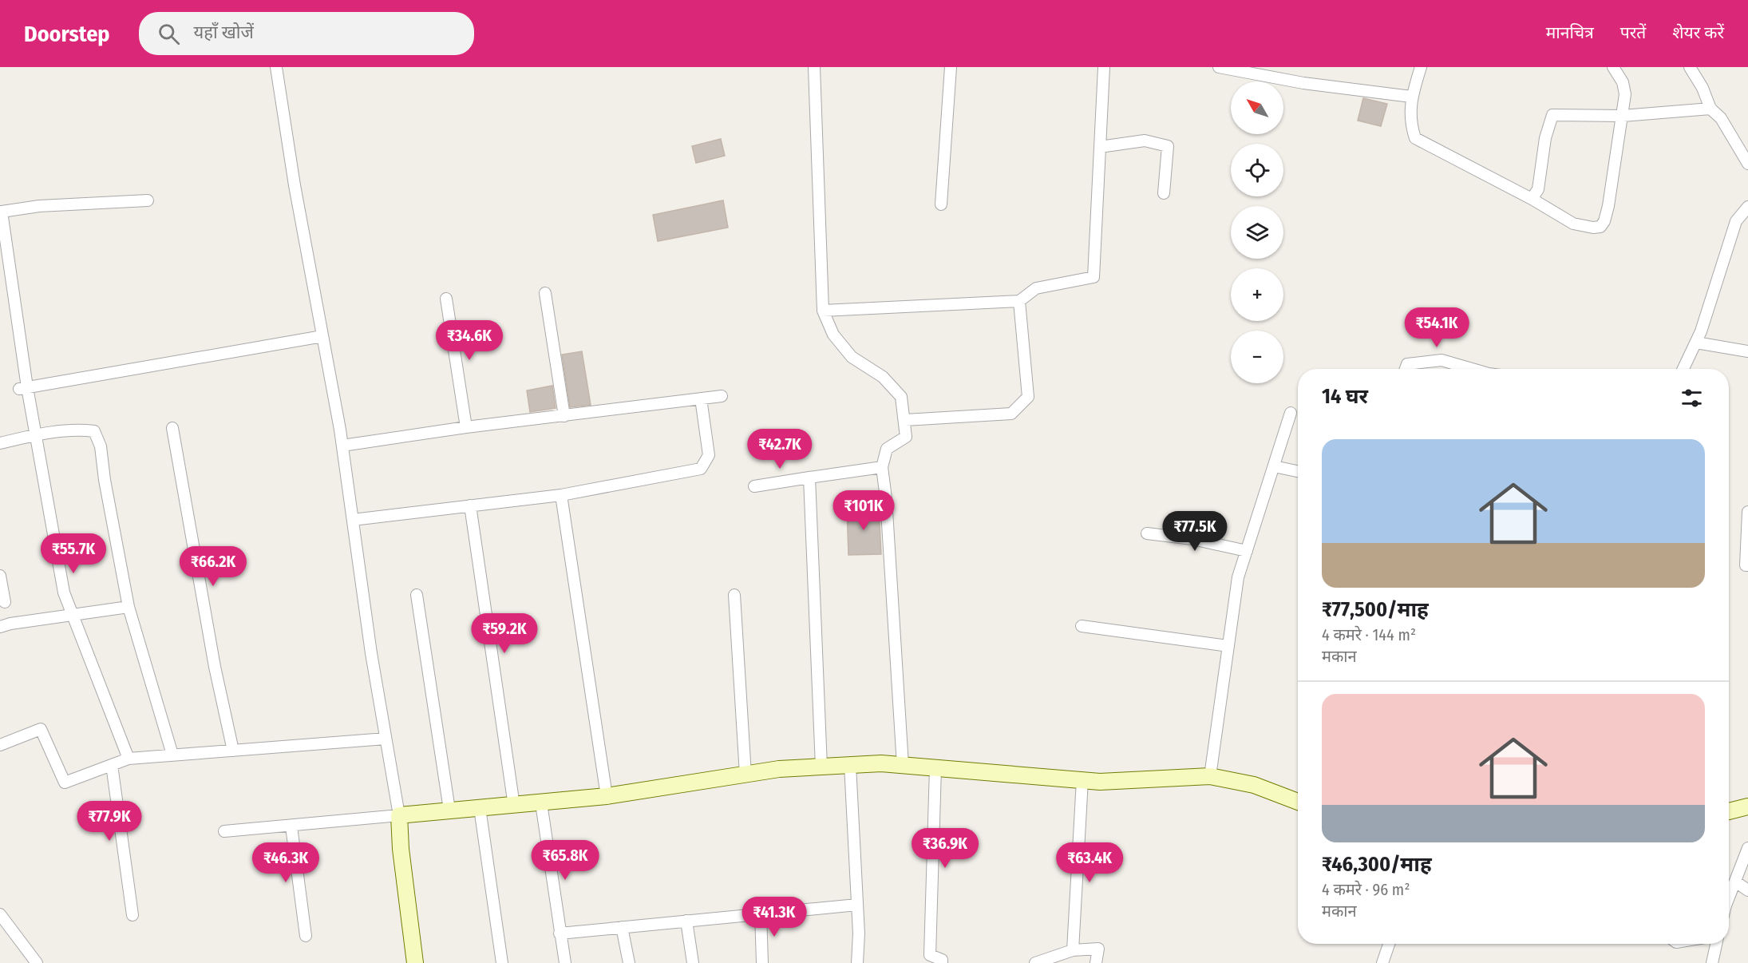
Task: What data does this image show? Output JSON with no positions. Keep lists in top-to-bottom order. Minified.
{"north":"top left","page":{"header":"Doorstep","search":"यहाँ खोजें","nav":["मानचित्र","परतें","शेयर करें"],"map_buttons":["+","−"],"price":["₹54.1K","₹34.6K","₹42.7K","₹101K","₹77.5K","₹55.7K","₹66.2K","₹59.2K","₹77.9K","₹36.9K","₹65.8K","₹46.3K","₹63.4K","₹41.3K"],"heading":"14 घर","list":[{"name":"₹77,500/माह","note":"4 कमरे · 144 m² · मकान"},{"name":"₹46,300/माह","note":"4 कमरे · 96 m² · मकान"}]}}
